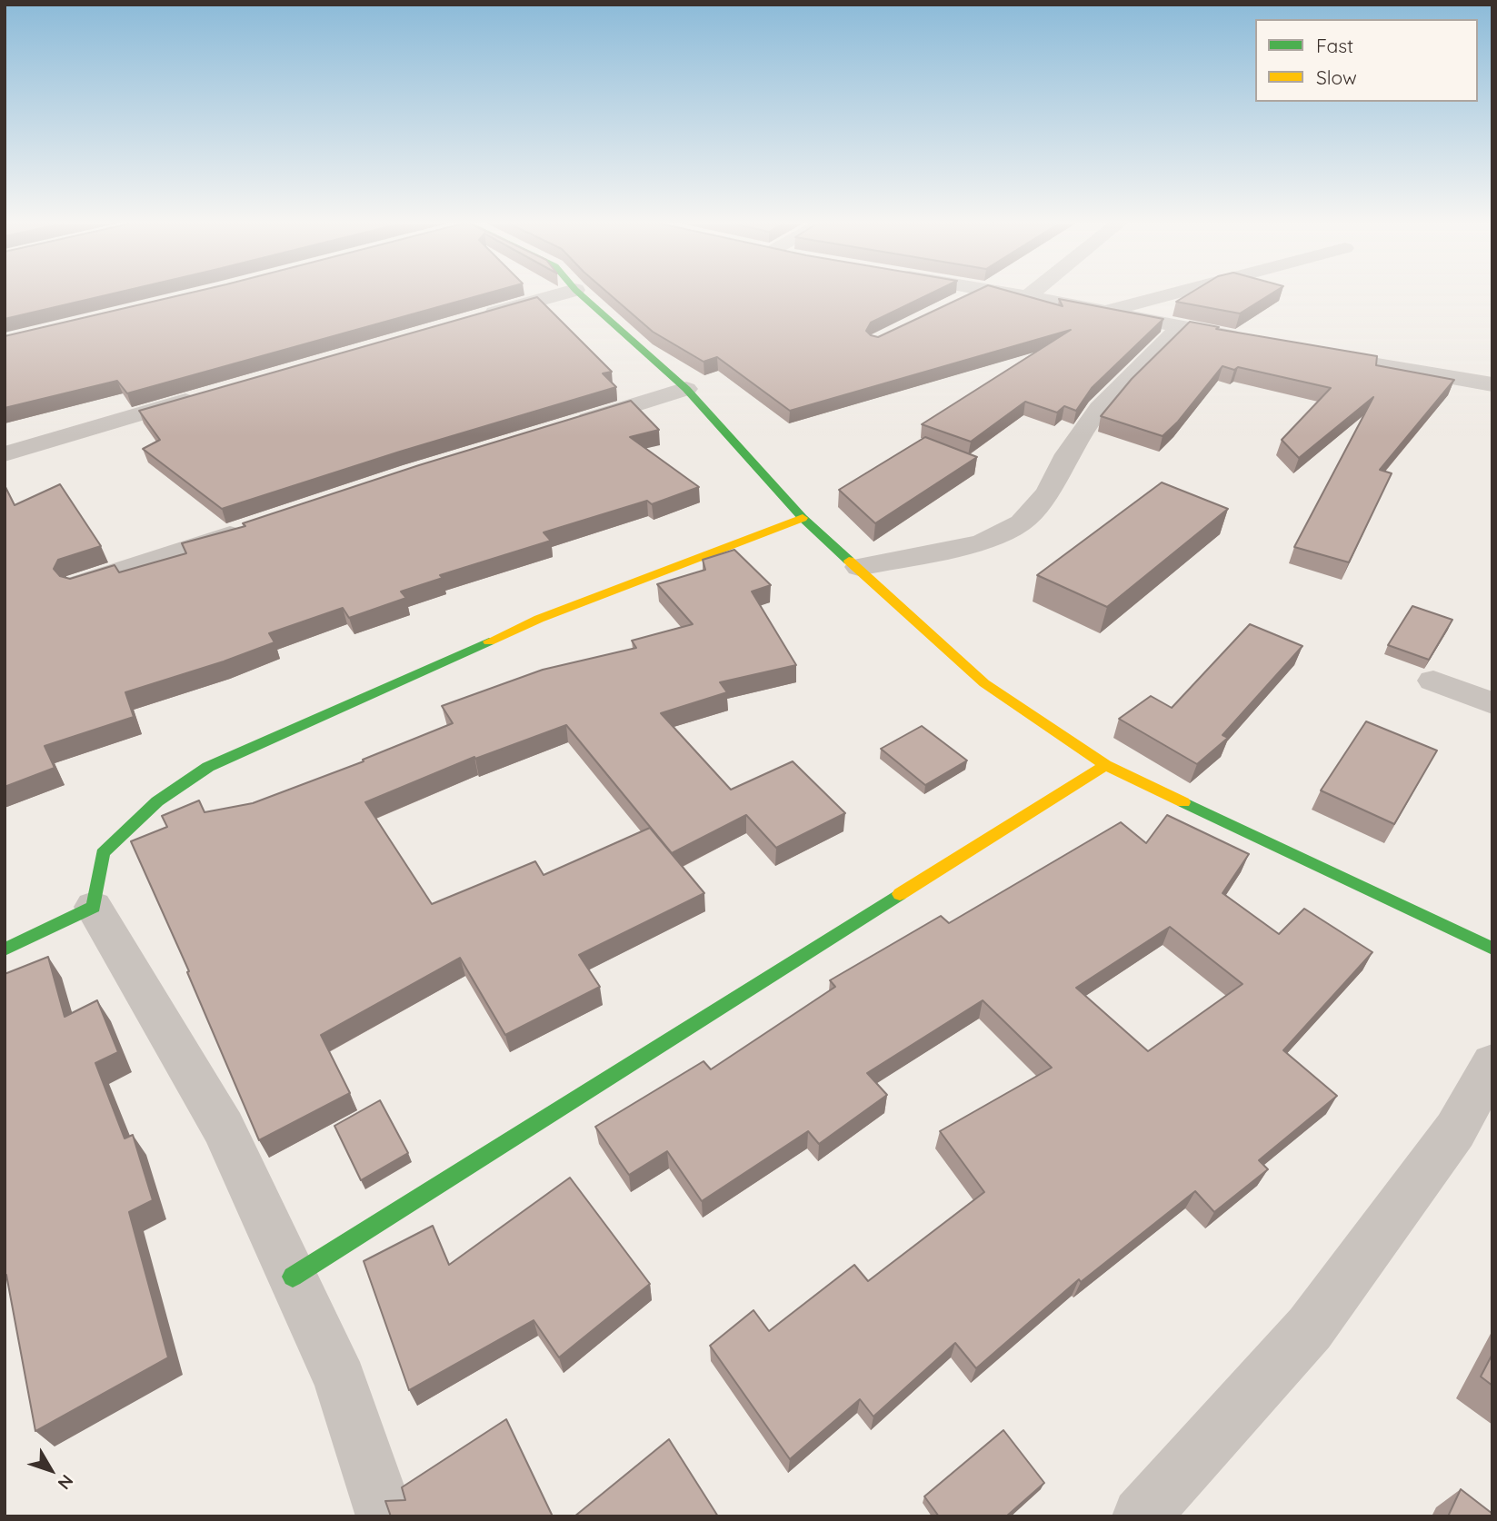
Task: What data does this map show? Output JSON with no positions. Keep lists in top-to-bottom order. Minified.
{"legend":["Fast","Slow"],"north":"bottom right"}
